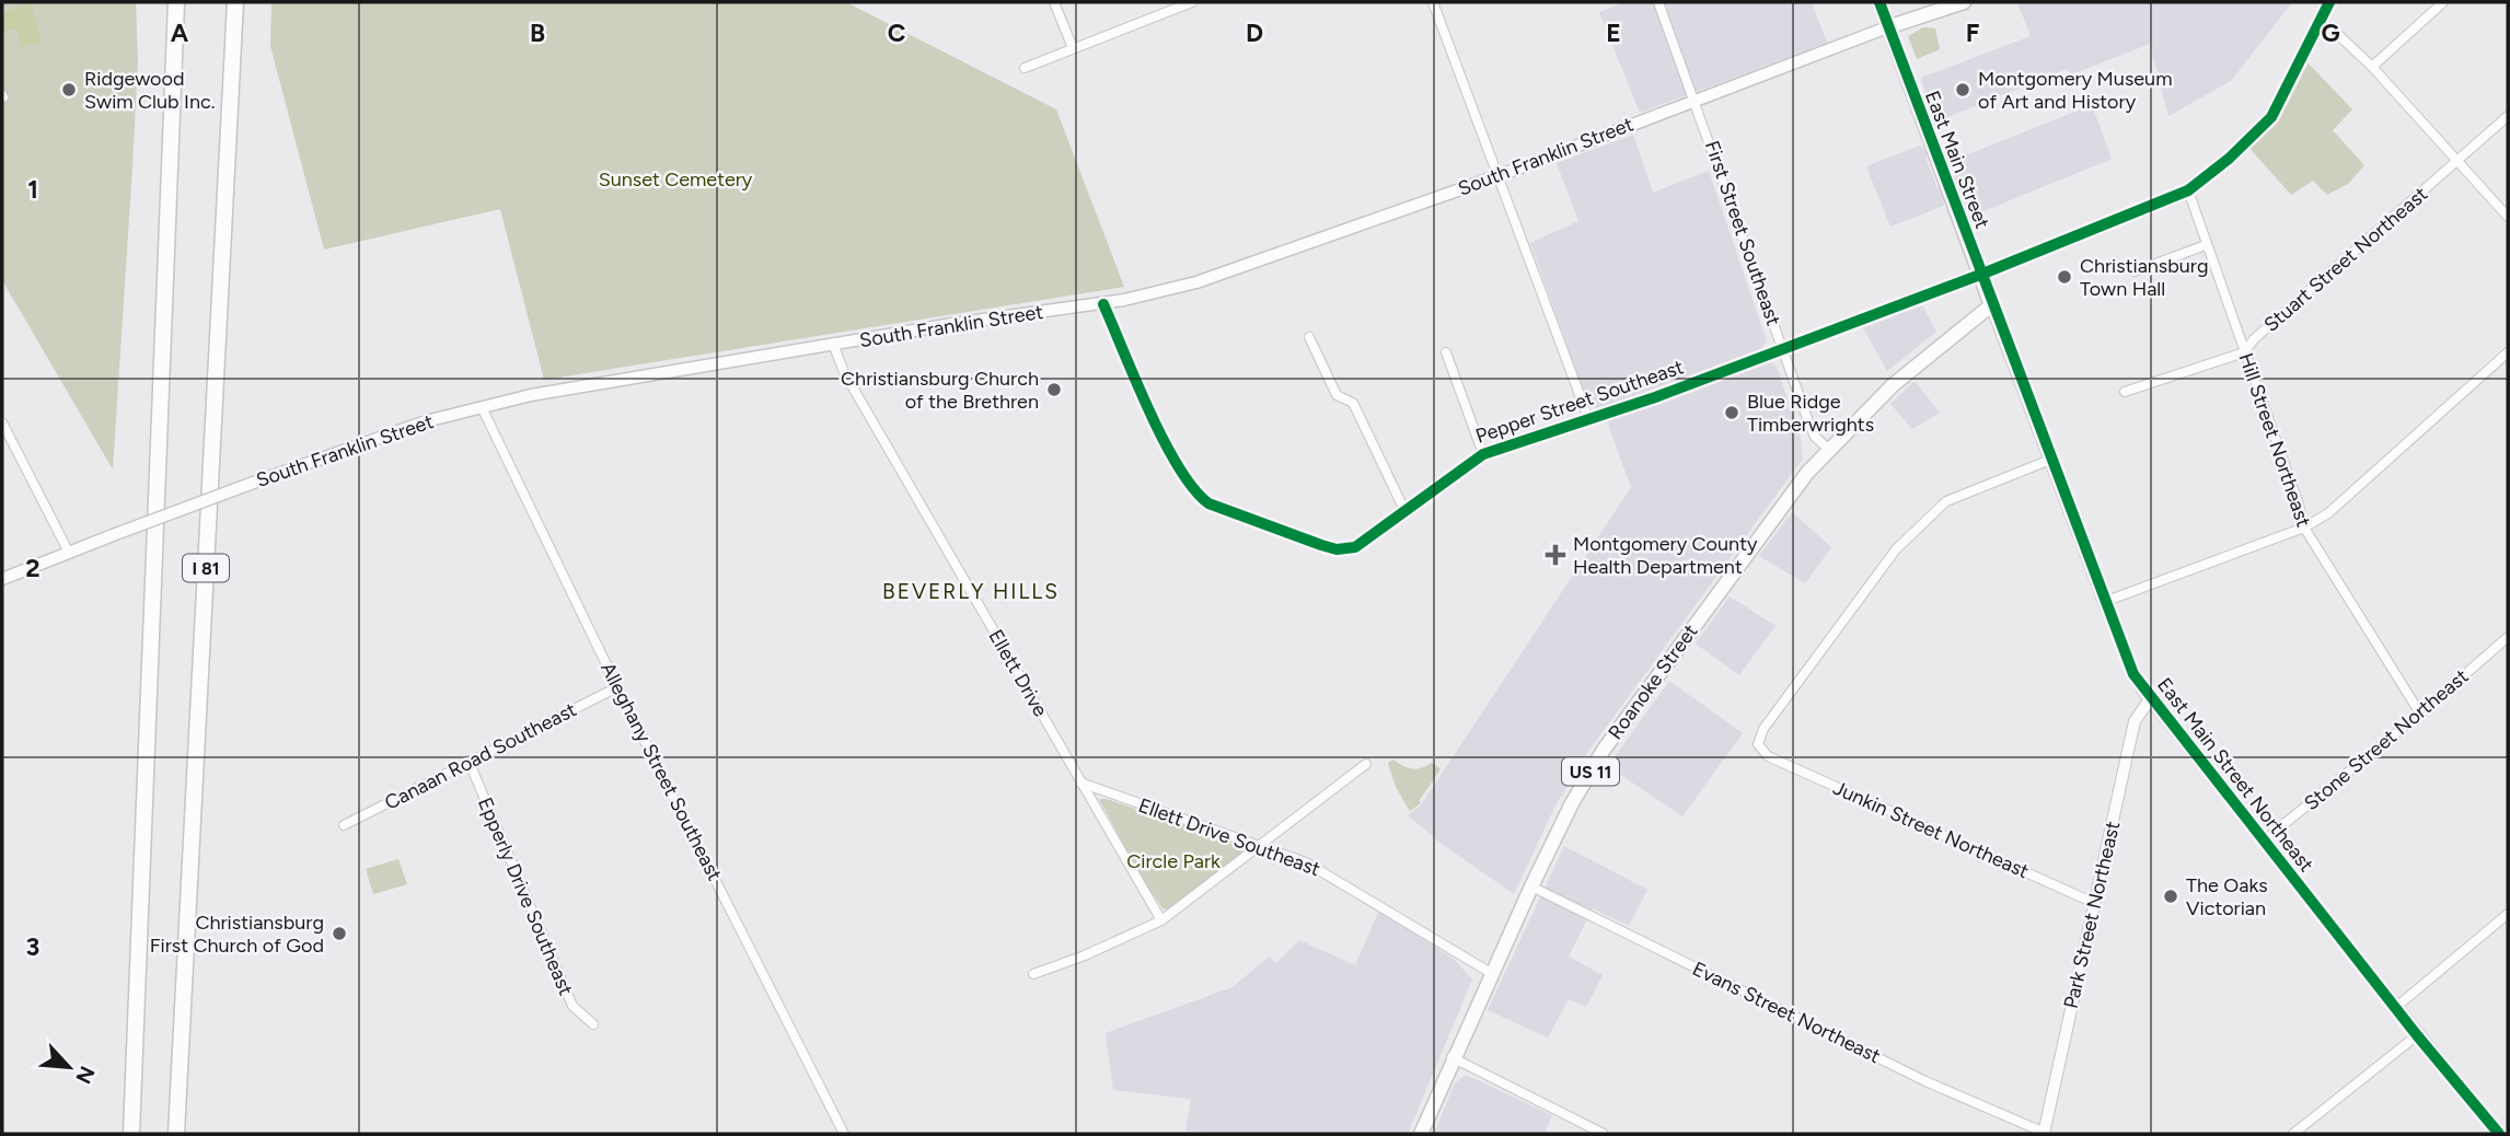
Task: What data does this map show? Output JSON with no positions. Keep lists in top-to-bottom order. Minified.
{"streets":{"highway":["I 81"],"main road":["South Franklin Street","East Main Street","Roanoke Street","US 11"],"street":["First Street Southeast","Stuart Street Northeast","Pepper Street Southeast","Hill Street Northeast","Ellett Drive","Stone Street Northeast","Canaan Road Southeast","Alleghany Street Southeast","East Main Street Northeast","Junkin Street Northeast","Ellett Drive Southeast","Epperly Drive Southeast","Park Street Northeast","Evans Street Northeast"]},"crossings":[["South Franklin Street","East Main Street"],["South Franklin Street","First Street Southeast"],["South Franklin Street","Pepper Street Southeast"],["South Franklin Street","Ellett Drive"],["South Franklin Street","Alleghany Street Southeast"],["East Main Street","Pepper Street Southeast"],["East Main Street","Roanoke Street"],["East Main Street","East Main Street Northeast"],["First Street Southeast","Pepper Street Southeast"],["First Street Southeast","Roanoke Street"],["Stuart Street Northeast","Hill Street Northeast"],["Pepper Street Southeast","Hill Street Northeast"],["Hill Street Northeast","Stone Street Northeast"],["Ellett Drive","Ellett Drive Southeast"],["Roanoke Street","East Main Street Northeast"],["Roanoke Street","Ellett Drive Southeast"],["Roanoke Street","Evans Street Northeast"],["Stone Street Northeast","East Main Street Northeast"],["Canaan Road Southeast","Alleghany Street Southeast"],["Canaan Road Southeast","Epperly Drive Southeast"],["East Main Street Northeast","Junkin Street Northeast"],["East Main Street Northeast","Park Street Northeast"],["Junkin Street Northeast","Park Street Northeast"],["Park Street Northeast","Evans Street Northeast"]],"districts":["BEVERLY HILLS"],"parks":["Sunset Cemetery","Circle Park"],"places":{"other":["Ridgewood Swim Club Inc.","Montgomery Museum of Art and History","Christiansburg Town Hall","Christiansburg Church of the Brethren","Blue Ridge Timberwrights","The Oaks Victorian","Christiansburg First Church of God"],"health":["Montgomery County Health Department"]},"north":"bottom right","grid":{"columns":["A","B","C","D","E","F","G"],"rows":["1","2","3"]}}
